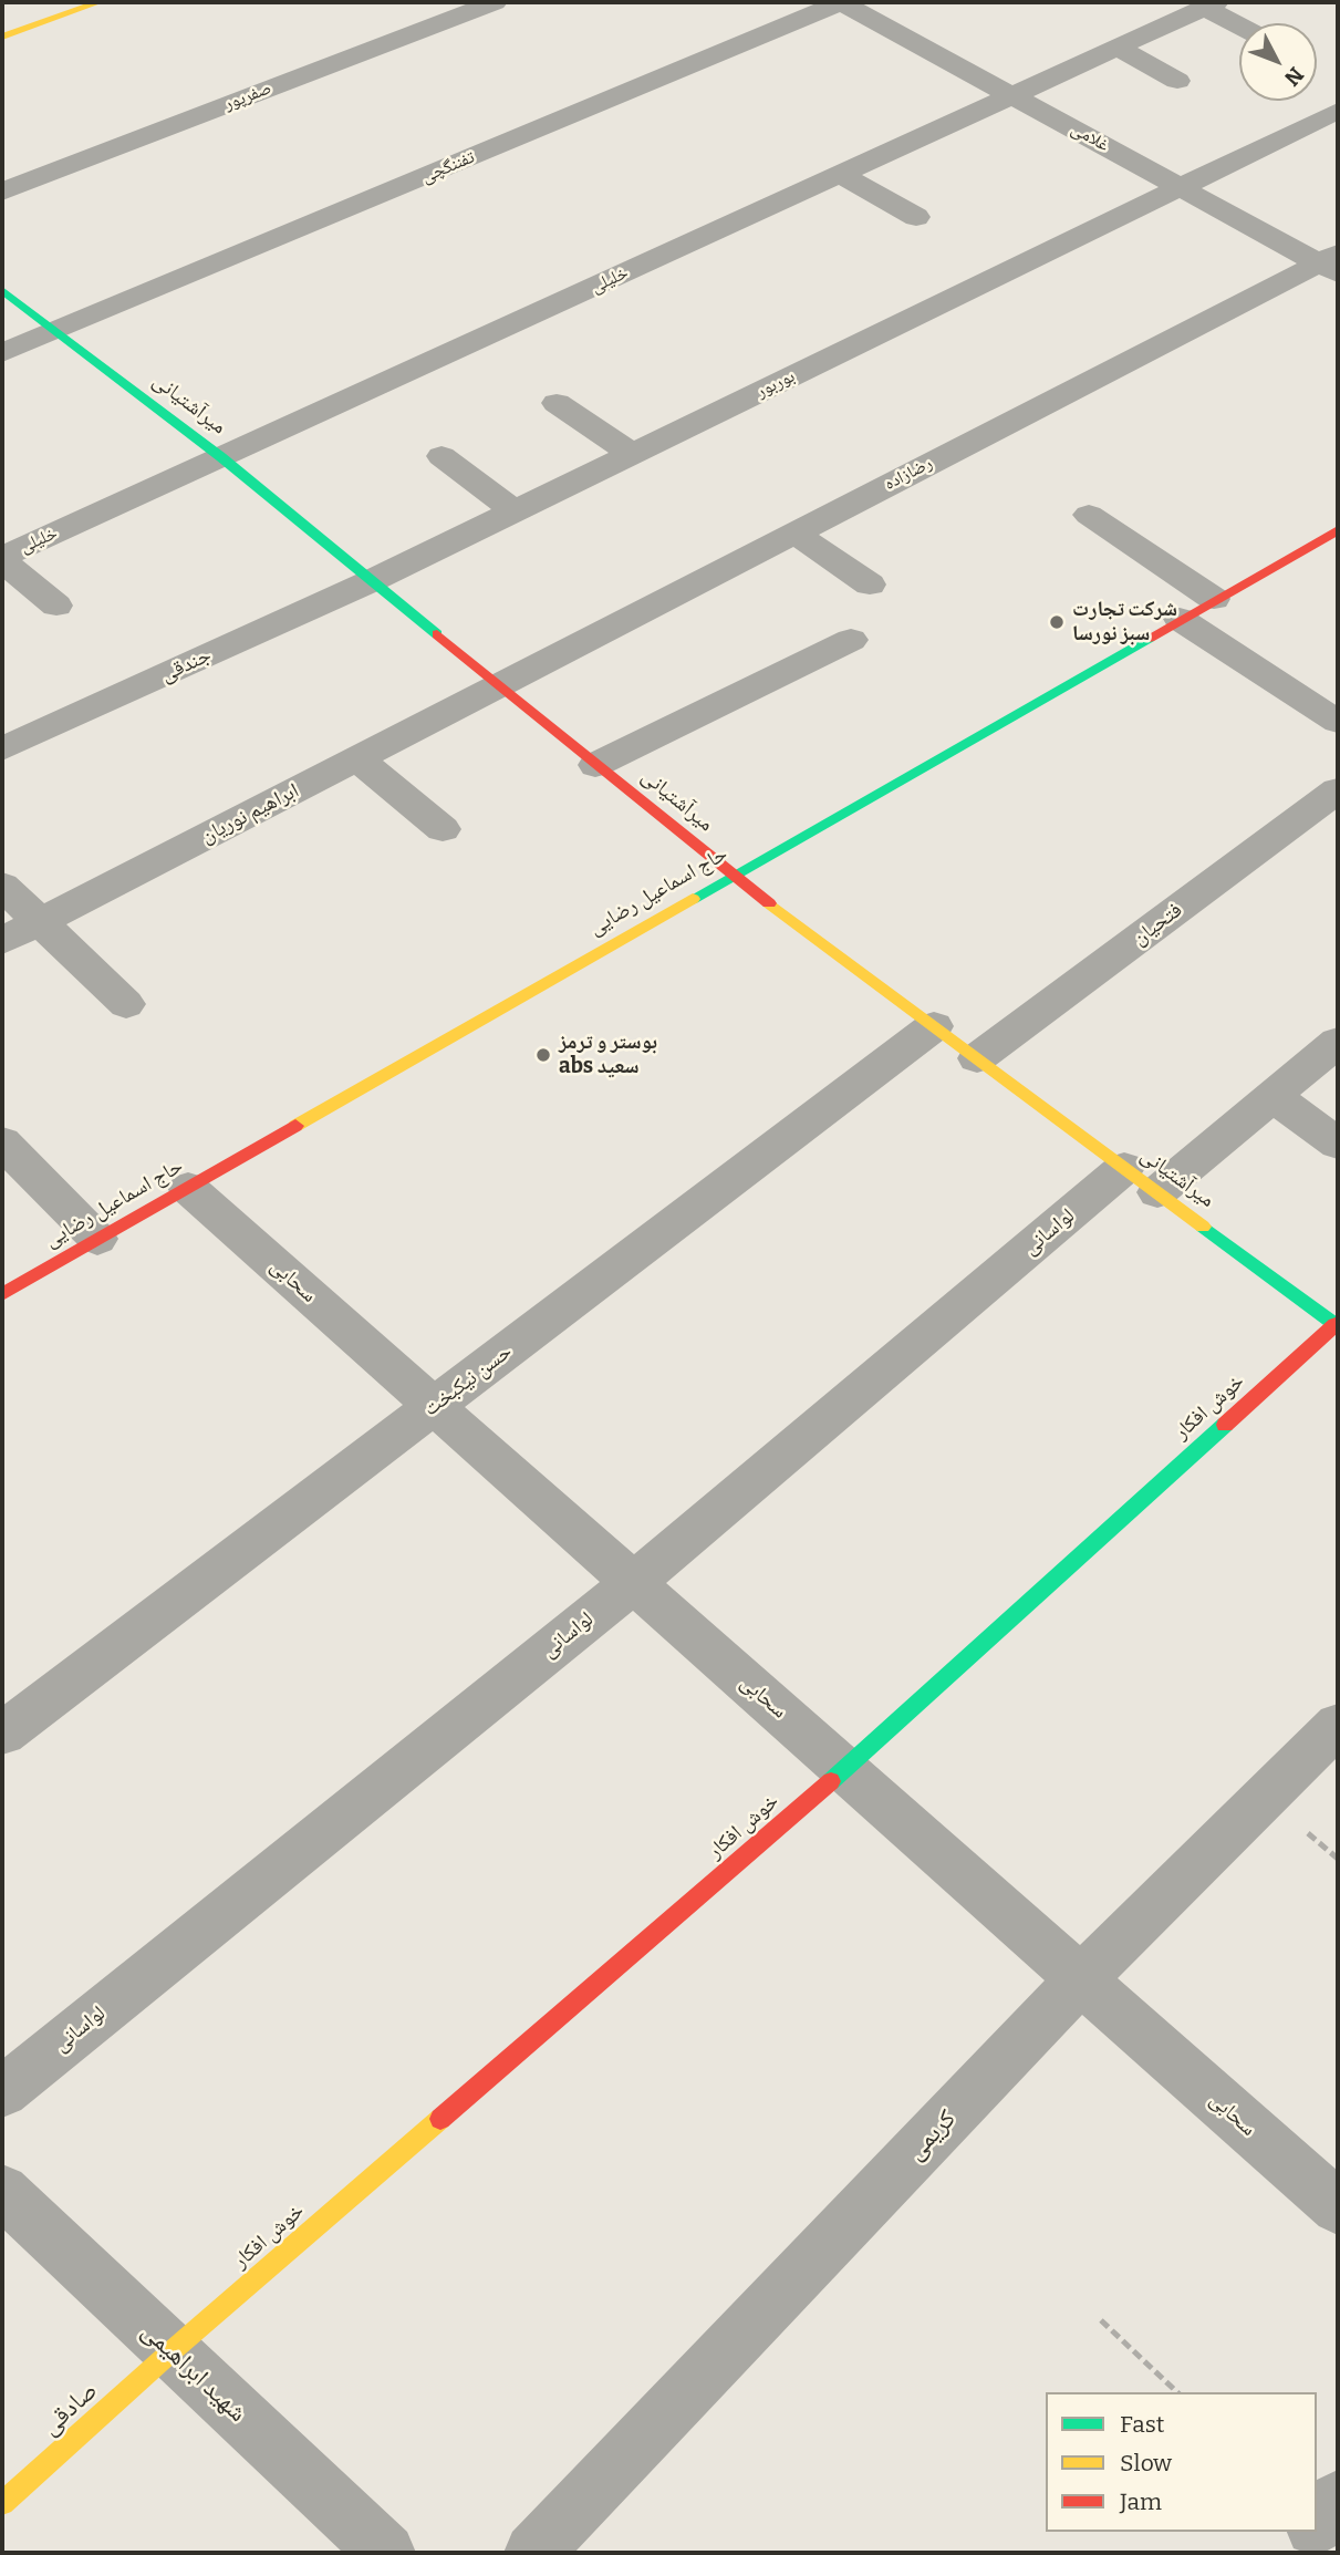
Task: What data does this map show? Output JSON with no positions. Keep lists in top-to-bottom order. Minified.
{"streets":{"street":["صفرپور","غلامی","تفننگچی","خلیلی","بوربور","میرآشتیانی","رضازاده","جندقی","ابراهیم نوریان","حاج اسماعیل رضایی","فتحیان","لواسانی","سحابی","حسن نیکبخت","خوش افکار","کریمی","شهید ابراهیمی","صادقی"]},"crossings":[["غلامی","تفننگچی"],["غلامی","خلیلی"],["غلامی","بوربور"],["غلامی","رضازاده"],["تفننگچی","میرآشتیانی"],["خلیلی","میرآشتیانی"],["بوربور","میرآشتیانی"],["بوربور","جندقی"],["میرآشتیانی","رضازاده"],["میرآشتیانی","جندقی"],["میرآشتیانی","ابراهیم نوریان"],["میرآشتیانی","حاج اسماعیل رضایی"],["میرآشتیانی","فتحیان"],["میرآشتیانی","لواسانی"],["میرآشتیانی","حسن نیکبخت"],["میرآشتیانی","خوش افکار"],["رضازاده","ابراهیم نوریان"],["حاج اسماعیل رضایی","سحابی"],["لواسانی","سحابی"],["سحابی","حسن نیکبخت"],["سحابی","خوش افکار"],["سحابی","کریمی"],["خوش افکار","شهید ابراهیمی"],["خوش افکار","صادقی"],["شهید ابراهیمی","صادقی"]],"places":["شرکت تجارت سبز نورسا","بوستر و ترمز abs سعید"],"legend":["Fast","Slow","Jam"],"north":"bottom right"}
